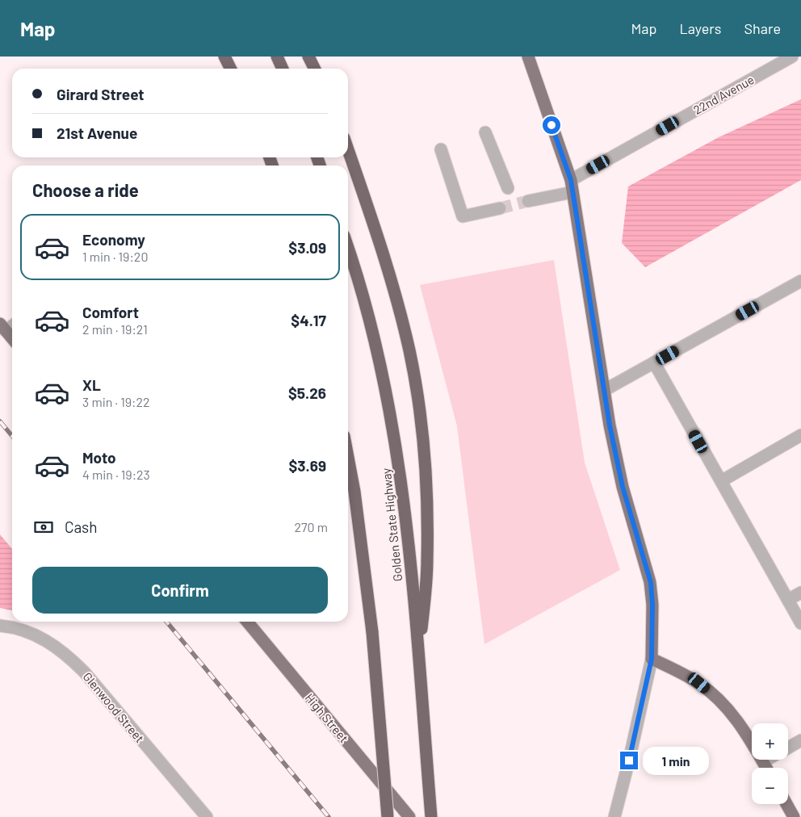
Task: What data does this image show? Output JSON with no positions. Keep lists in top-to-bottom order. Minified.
{"streets":{"highway":["Golden State Highway"],"main road":["High Street"],"street":["22nd Avenue","Glenwood Street"]},"page":{"header":"Map","nav":["Map","Layers","Share"],"banner":["Girard Street","21st Avenue"],"heading":"Choose a ride","list":[{"name":"Economy","note":"1 min · 19:20","value":"$3.09"},{"name":"Comfort","note":"2 min · 19:21","value":"$4.17"},{"name":"XL","note":"3 min · 19:22","value":"$5.26"},{"name":"Moto","note":"4 min · 19:23","value":"$3.69"}],"pay":["Cash","270 m"],"buttons":"Confirm","map_buttons":["+","−"],"bubble":"1 min"}}
